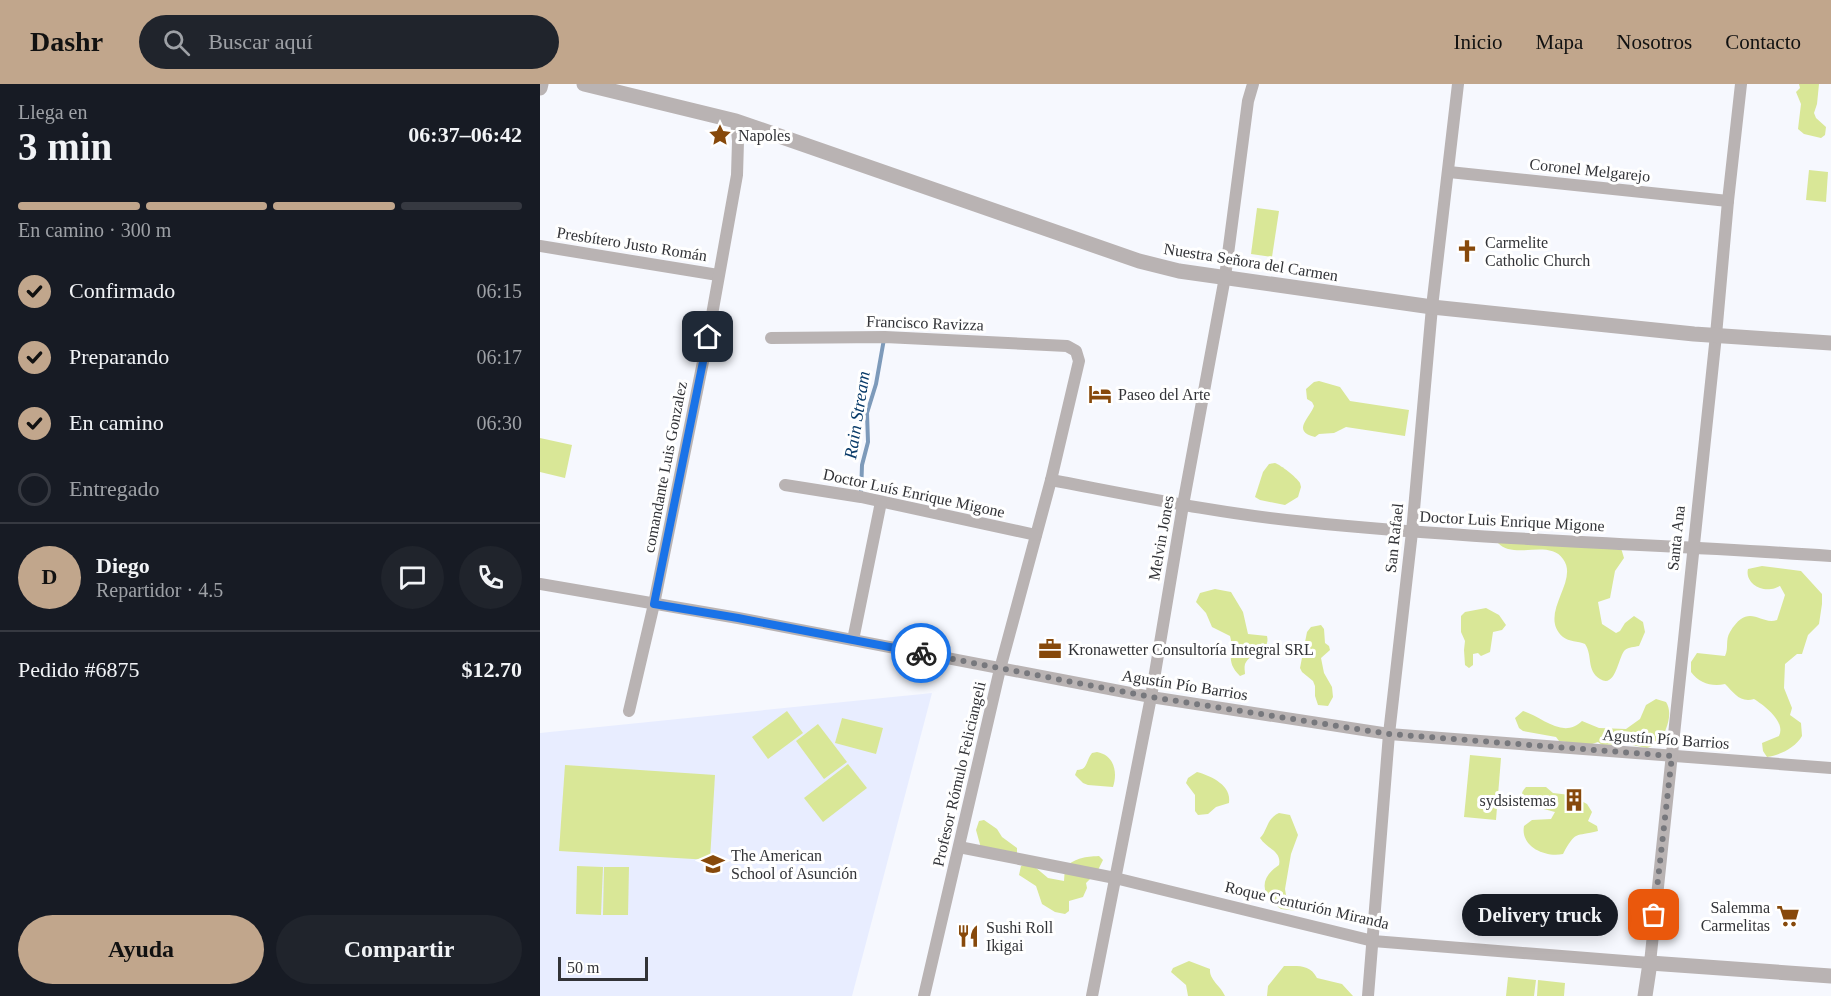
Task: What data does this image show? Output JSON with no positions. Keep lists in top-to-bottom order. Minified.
{"streets":{"street":["Coronel Melgarejo","Presbítero Justo Román","Nuestra Señora del Carmen","Francisco Ravizza","comandante Luis Gonzalez","Doctor Luís Enrique Migone","Doctor Luis Enrique Migone","Melvin Jones","San Rafael","Santa Ana","Agustín Pío Barrios","Profesor Rómulo Feliciangeli","Roque Centurión Miranda"]},"crossings":[["Coronel Melgarejo","San Rafael"],["Coronel Melgarejo","Santa Ana"],["Presbítero Justo Román","comandante Luis Gonzalez"],["Nuestra Señora del Carmen","comandante Luis Gonzalez"],["Nuestra Señora del Carmen","Melvin Jones"],["Nuestra Señora del Carmen","San Rafael"],["Nuestra Señora del Carmen","Santa Ana"],["Francisco Ravizza","Profesor Rómulo Feliciangeli"],["comandante Luis Gonzalez","Agustín Pío Barrios"],["Doctor Luís Enrique Migone","Profesor Rómulo Feliciangeli"],["Doctor Luis Enrique Migone","Melvin Jones"],["Doctor Luis Enrique Migone","San Rafael"],["Doctor Luis Enrique Migone","Santa Ana"],["Doctor Luis Enrique Migone","Profesor Rómulo Feliciangeli"],["Melvin Jones","Agustín Pío Barrios"],["Melvin Jones","Roque Centurión Miranda"],["San Rafael","Agustín Pío Barrios"],["San Rafael","Roque Centurión Miranda"],["Santa Ana","Agustín Pío Barrios"],["Santa Ana","Roque Centurión Miranda"],["Agustín Pío Barrios","Profesor Rómulo Feliciangeli"],["Profesor Rómulo Feliciangeli","Roque Centurión Miranda"]],"water":["Rain Stream"],"places":{"place":["Napoles"],"church":["Carmelite Catholic Church"],"hotel":["Paseo del Arte"],"office":["Kronawetter Consultoría Integral SRL"],"building":["sydsistemas"],"school or university":["The American School of Asunción"],"other":["Delivery truck"],"supermarket":["Salemma Carmelitas"],"restaurant":["Sushi Roll Ikigai"]},"scale_bar":"50 m","page":{"header":"Dashr","search":"Buscar aquí","nav":["Inicio","Mapa","Nosotros","Contacto"],"heading":["3 min","Llega en","06:37–06:42"],"panel":["Diego","Repartidor · 4.5","Pedido #6875","$12.70"],"bar":"En camino · 300 m","list":[["Confirmado","06:15"],["Preparando","06:17"],["En camino","06:30"],"Entregado"],"round":"D","bubble":"Delivery truck","buttons":["Ayuda","Compartir"],"scale":"50 m"}}
